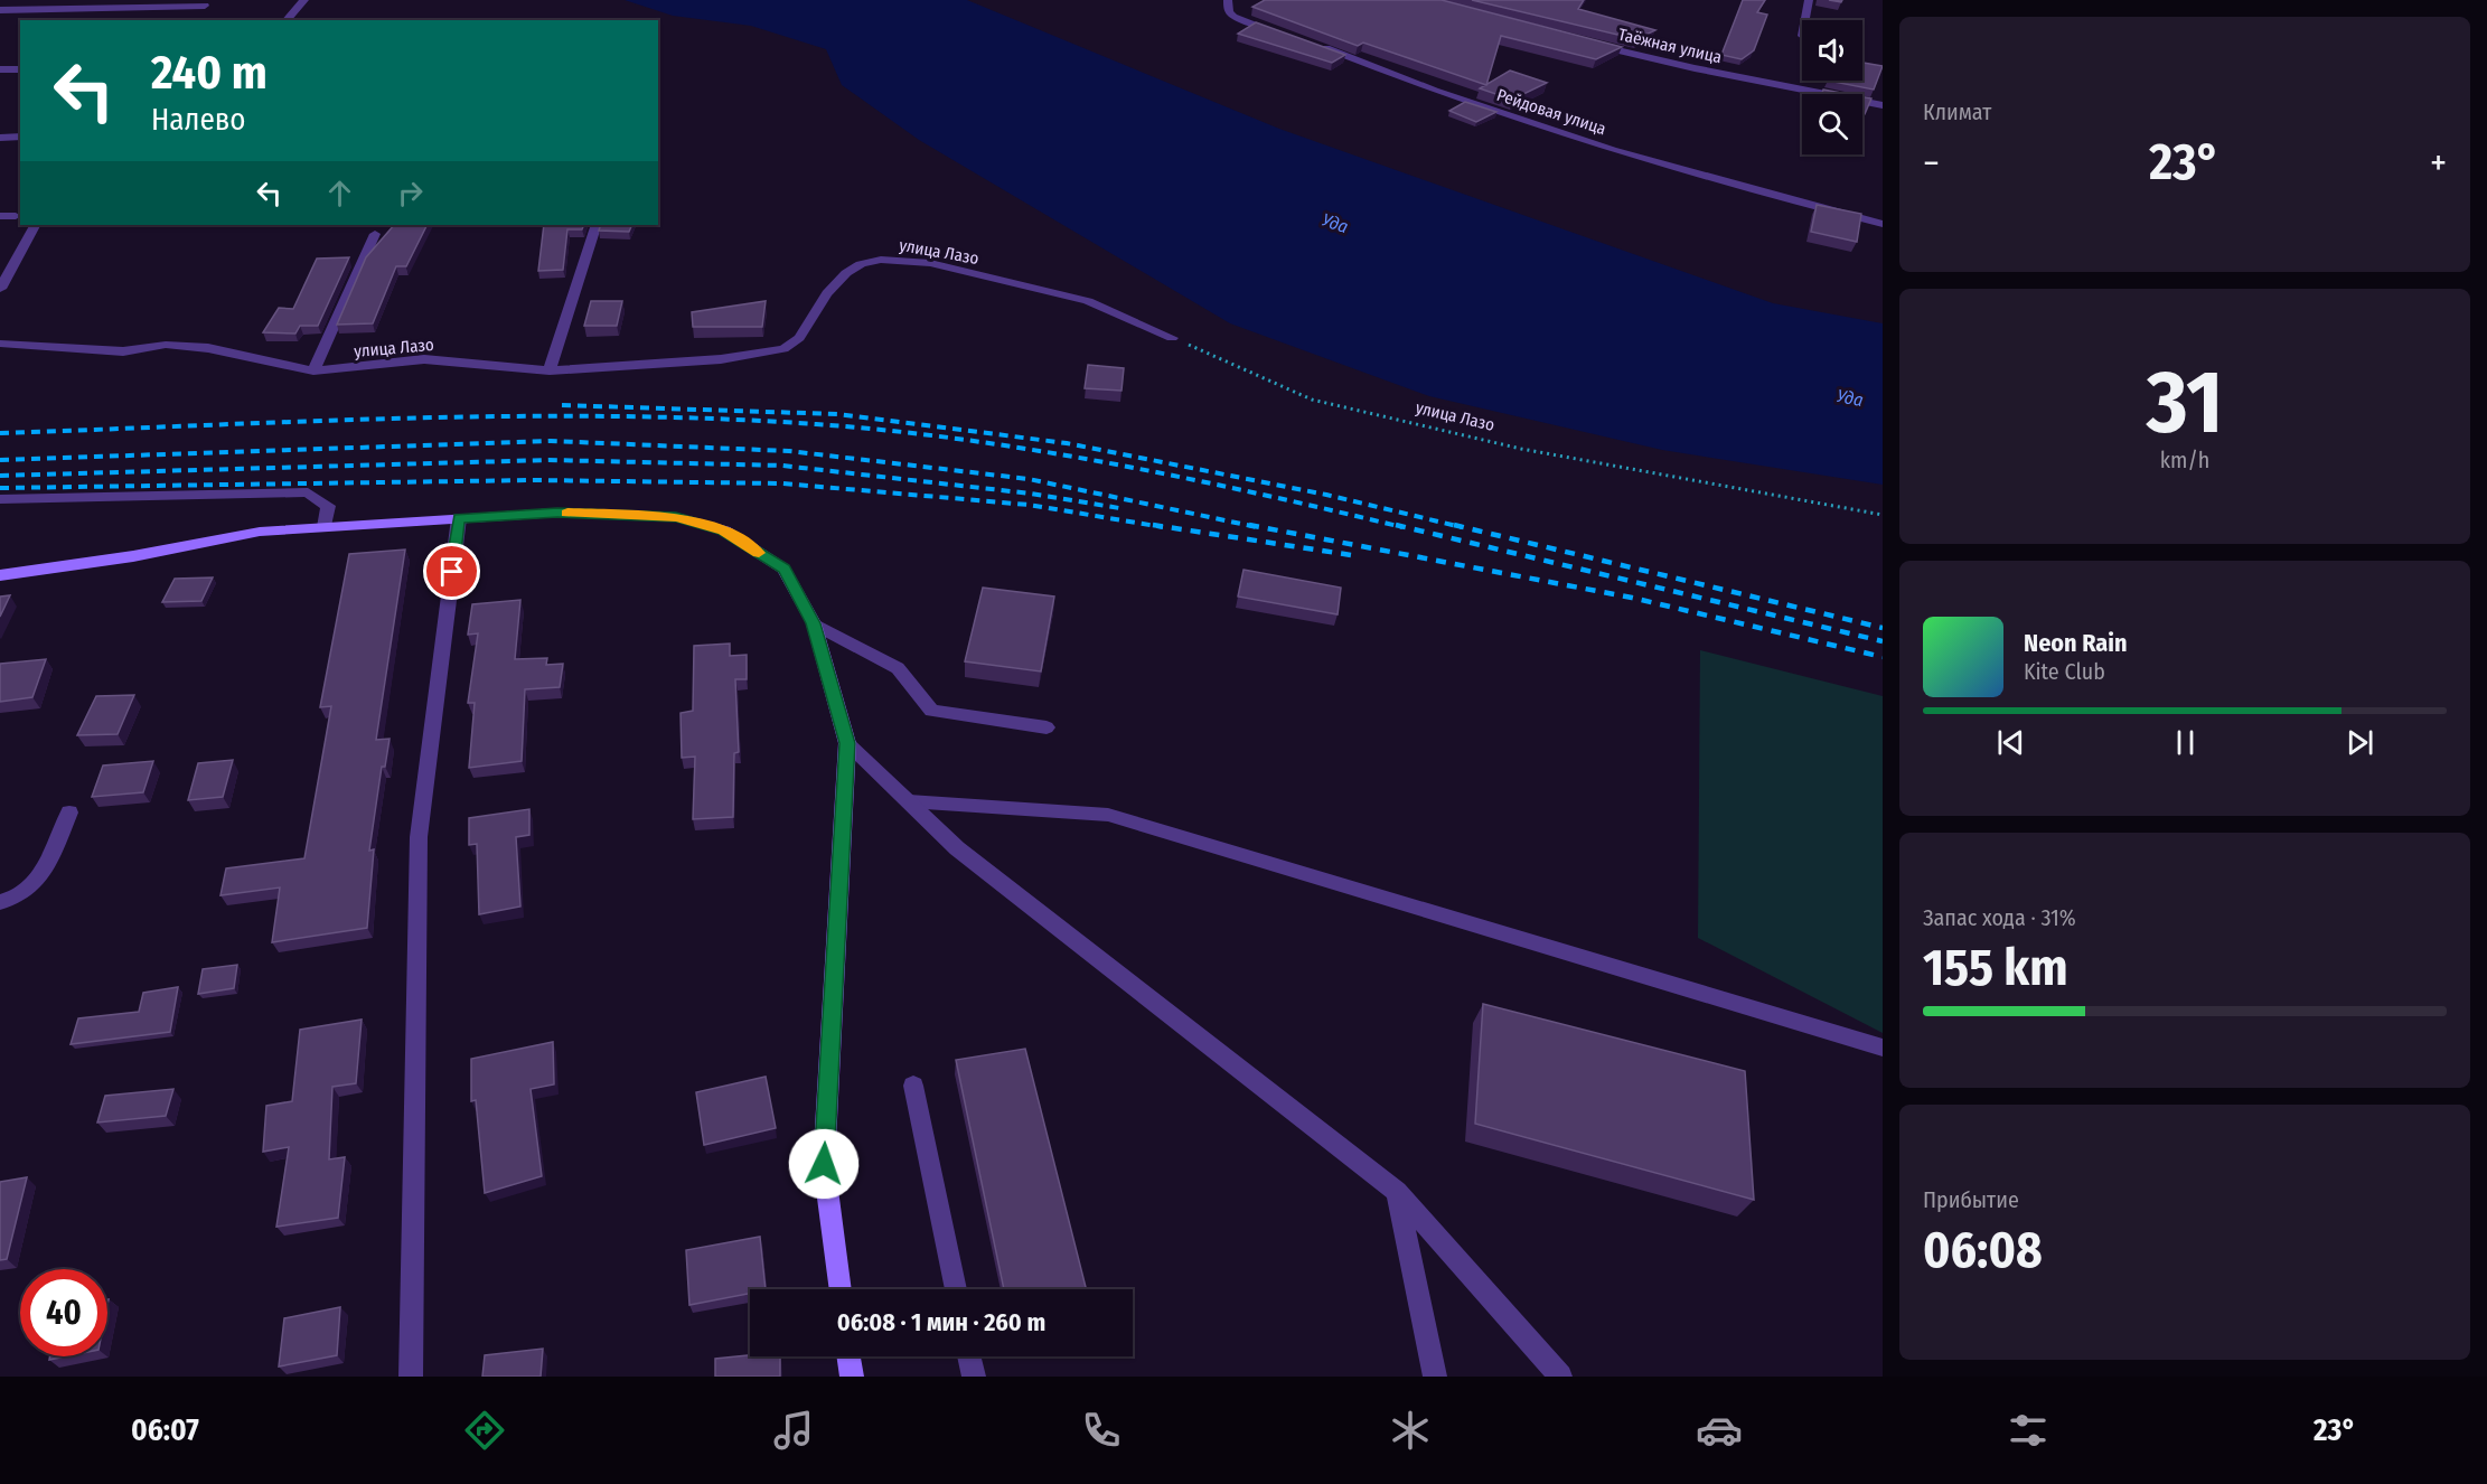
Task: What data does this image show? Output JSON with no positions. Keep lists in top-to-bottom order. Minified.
{"streets":{"street":["Таёжная улица","Рейдовая улица","улица Лазо"]},"water":["Уда"],"page":{"tile":["Климат",["31","km/h"],["Запас хода · 31%","155 km"],["Прибытие","06:08"]],"turn":["240 m","Налево"],"heat":["−","23°","+"],"song":["Neon Rain","Kite Club"],"limit":"40","trip":"06:08 · 1 мин · 260 m","tabs":["06:07","23°"]}}
